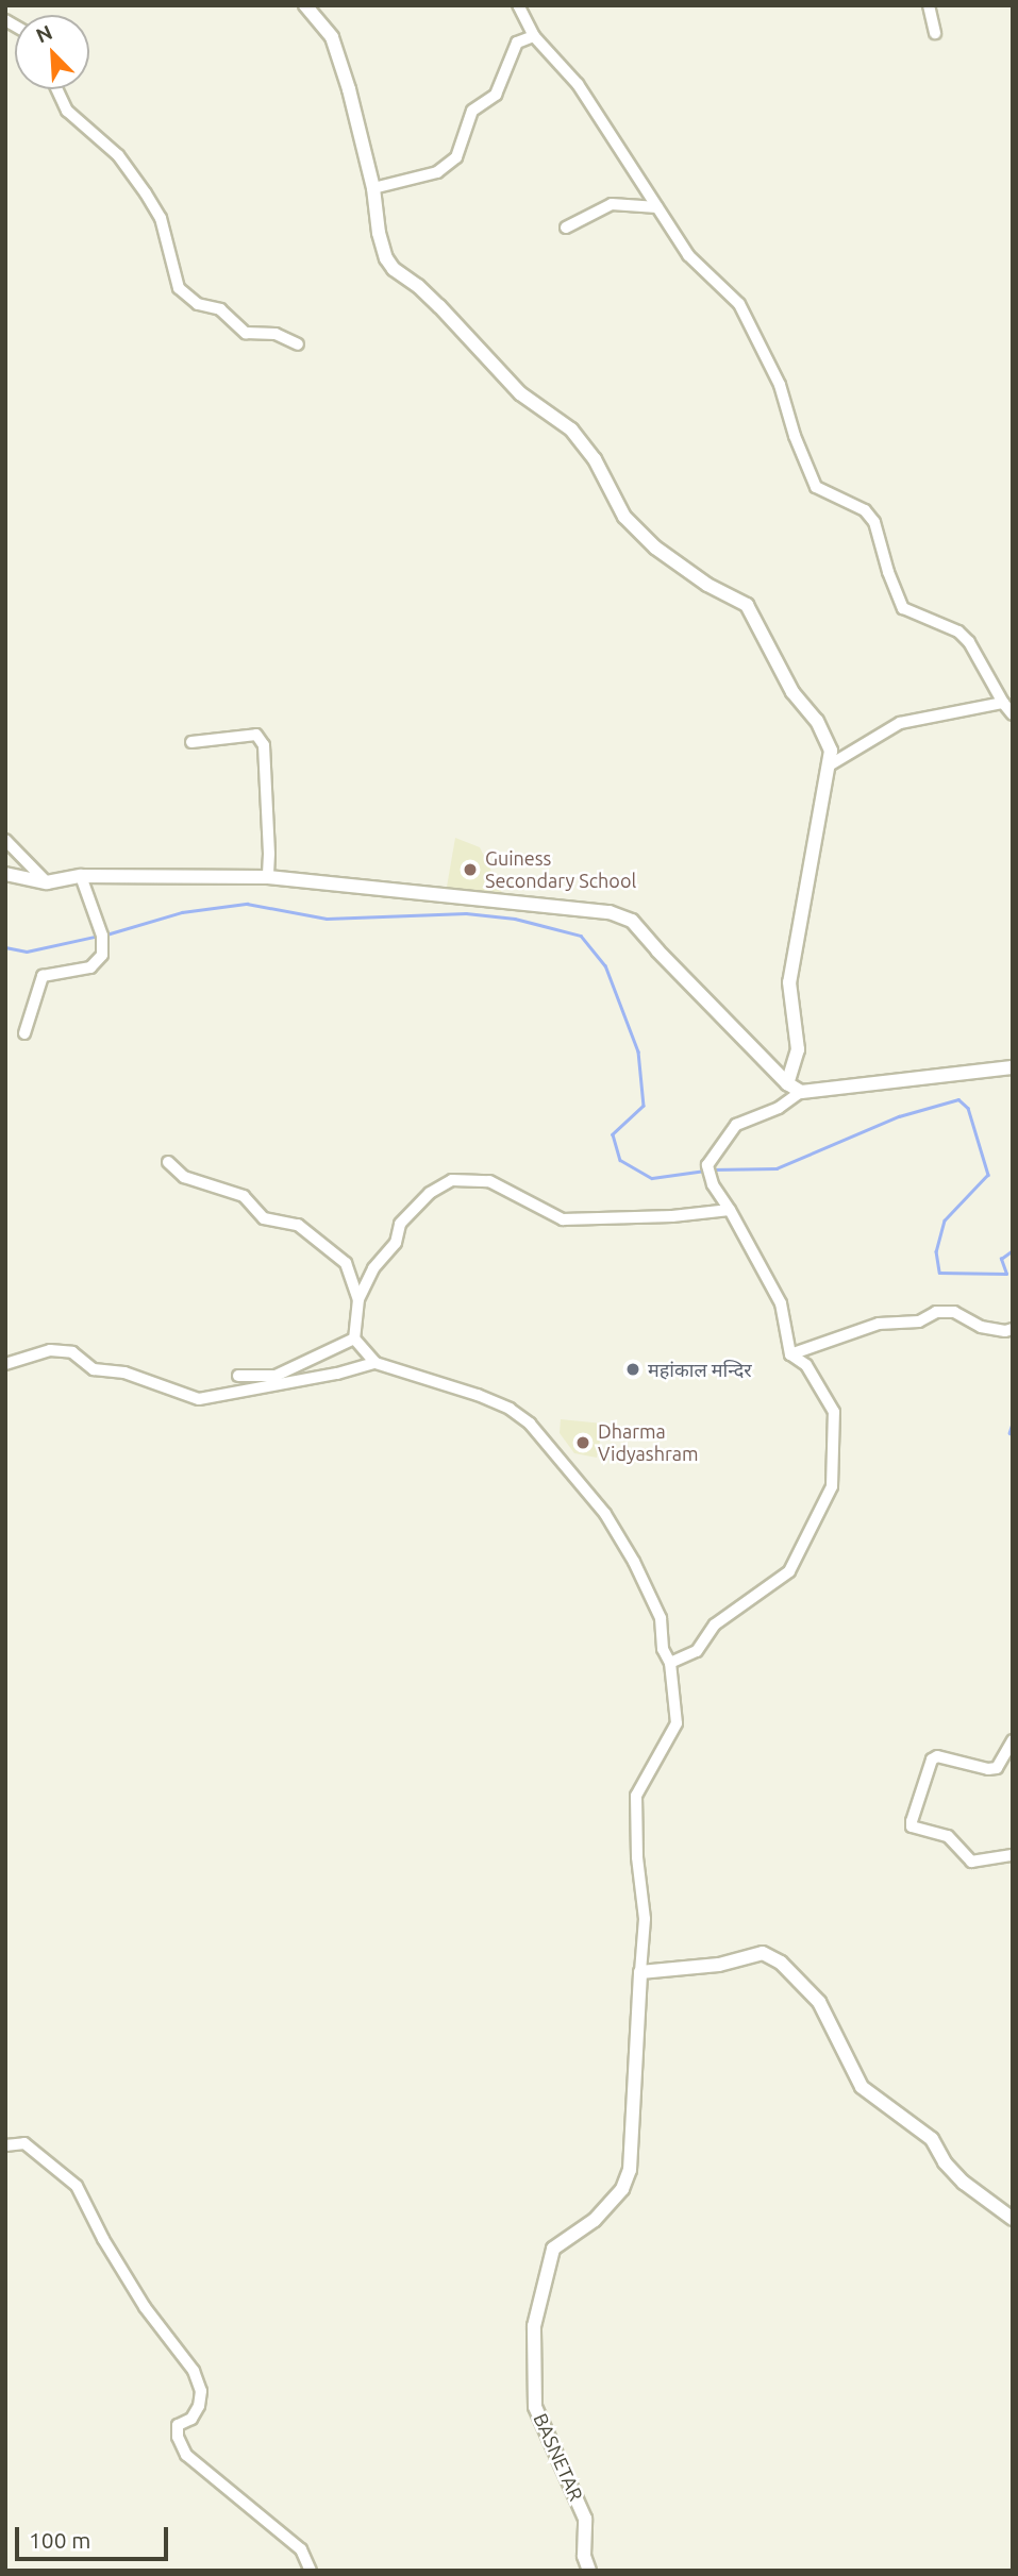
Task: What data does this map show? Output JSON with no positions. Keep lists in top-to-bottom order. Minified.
{"streets":{"street":["BASNETAR"]},"places":["Guiness Secondary School","महांकाल मन्दिर","Dharma Vidyashram"],"scale_bar":"100 m","north":"top left"}
